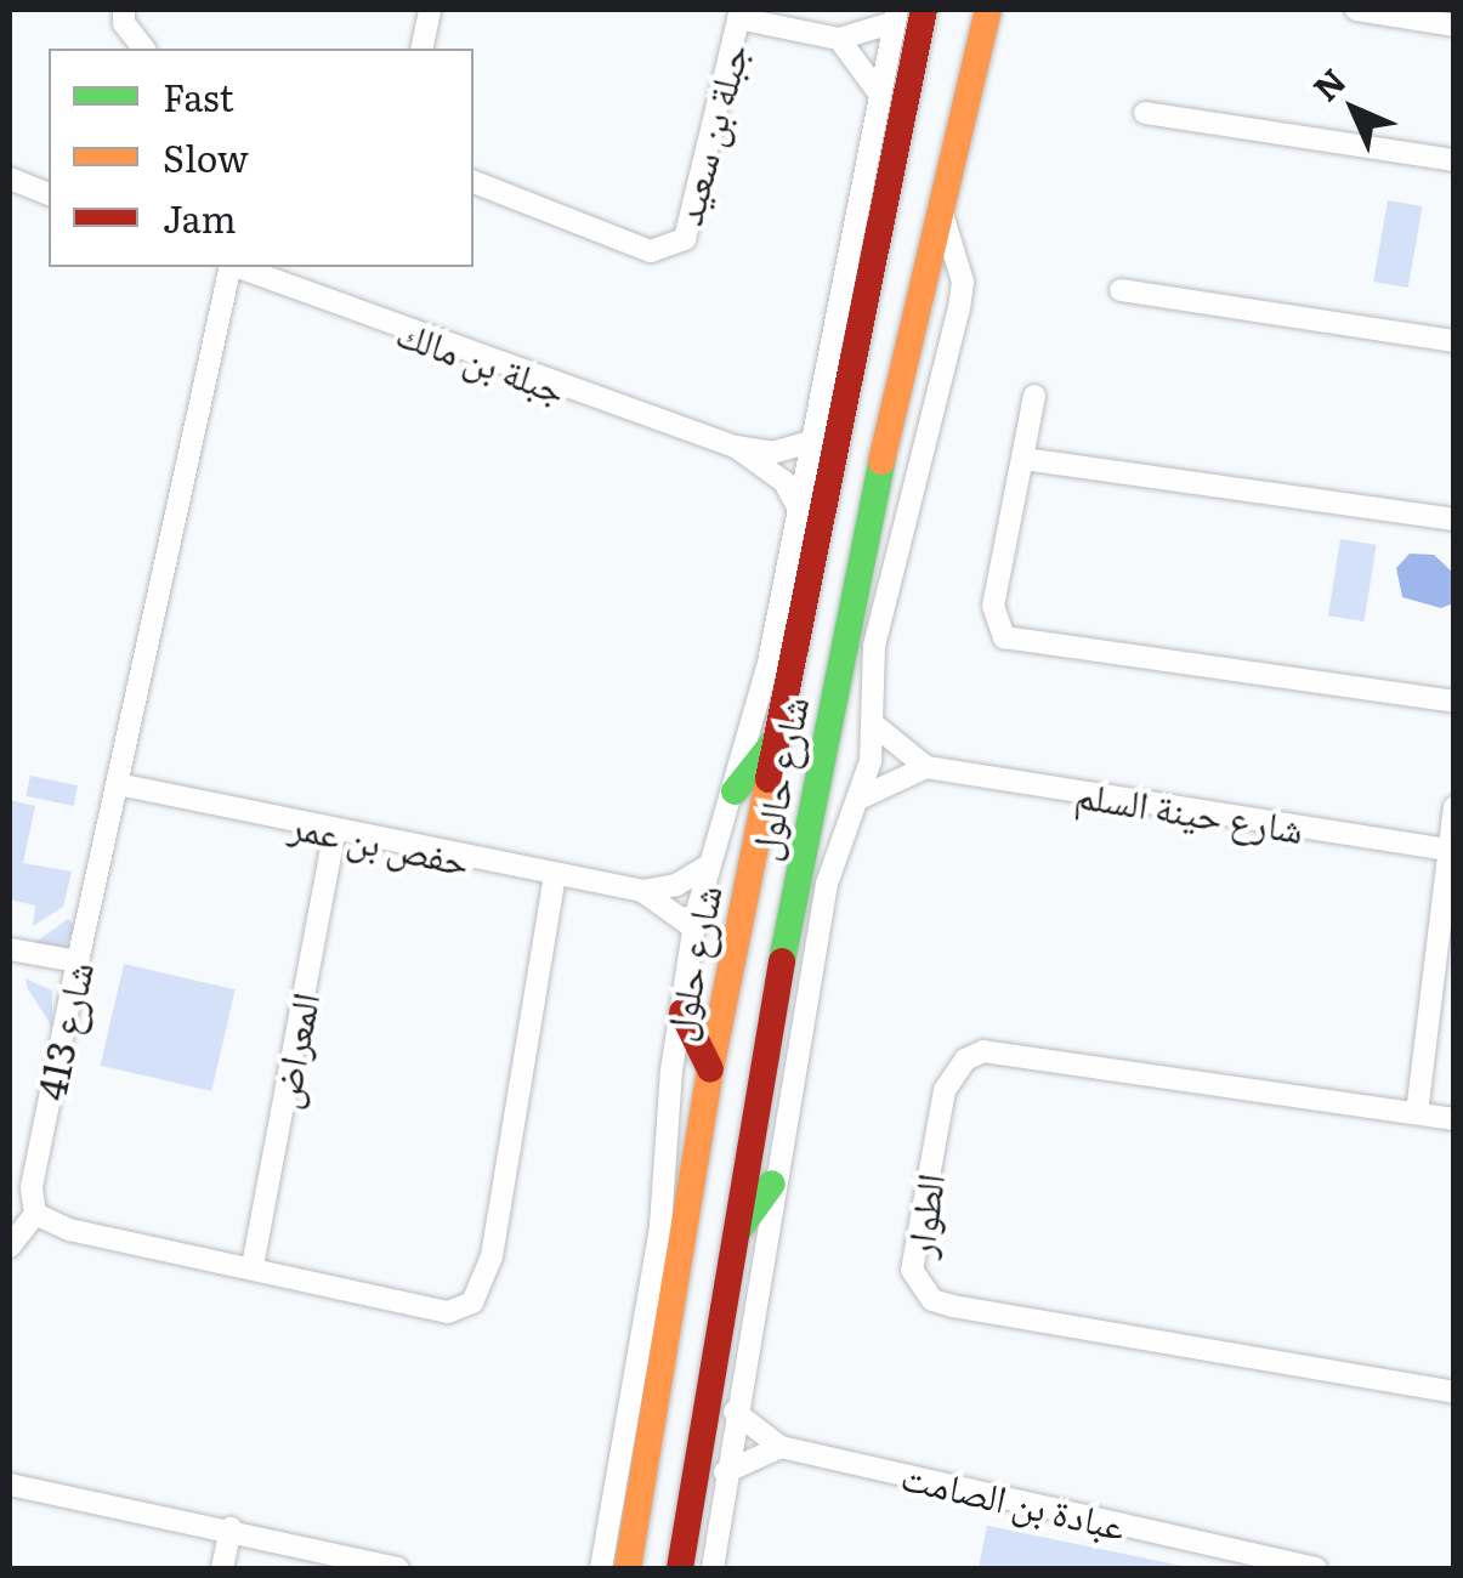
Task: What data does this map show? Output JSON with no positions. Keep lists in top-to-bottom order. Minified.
{"streets":{"main road":["شارع حالول"],"street":["جبلة بن سعيد","جبلة بن مالك","شارع حينة السلم","حفص بن عمر","شارع حلول","شارع 413","المعراض","الطوار","عبادة بن الصامت"]},"crossings":[["جبلة بن سعيد","شارع حلول"],["جبلة بن مالك","شارع حلول"],["حفص بن عمر","شارع حلول"],["حفص بن عمر","شارع 413"],["حفص بن عمر","المعراض"]],"legend":["Fast","Slow","Jam"],"north":"top left"}
